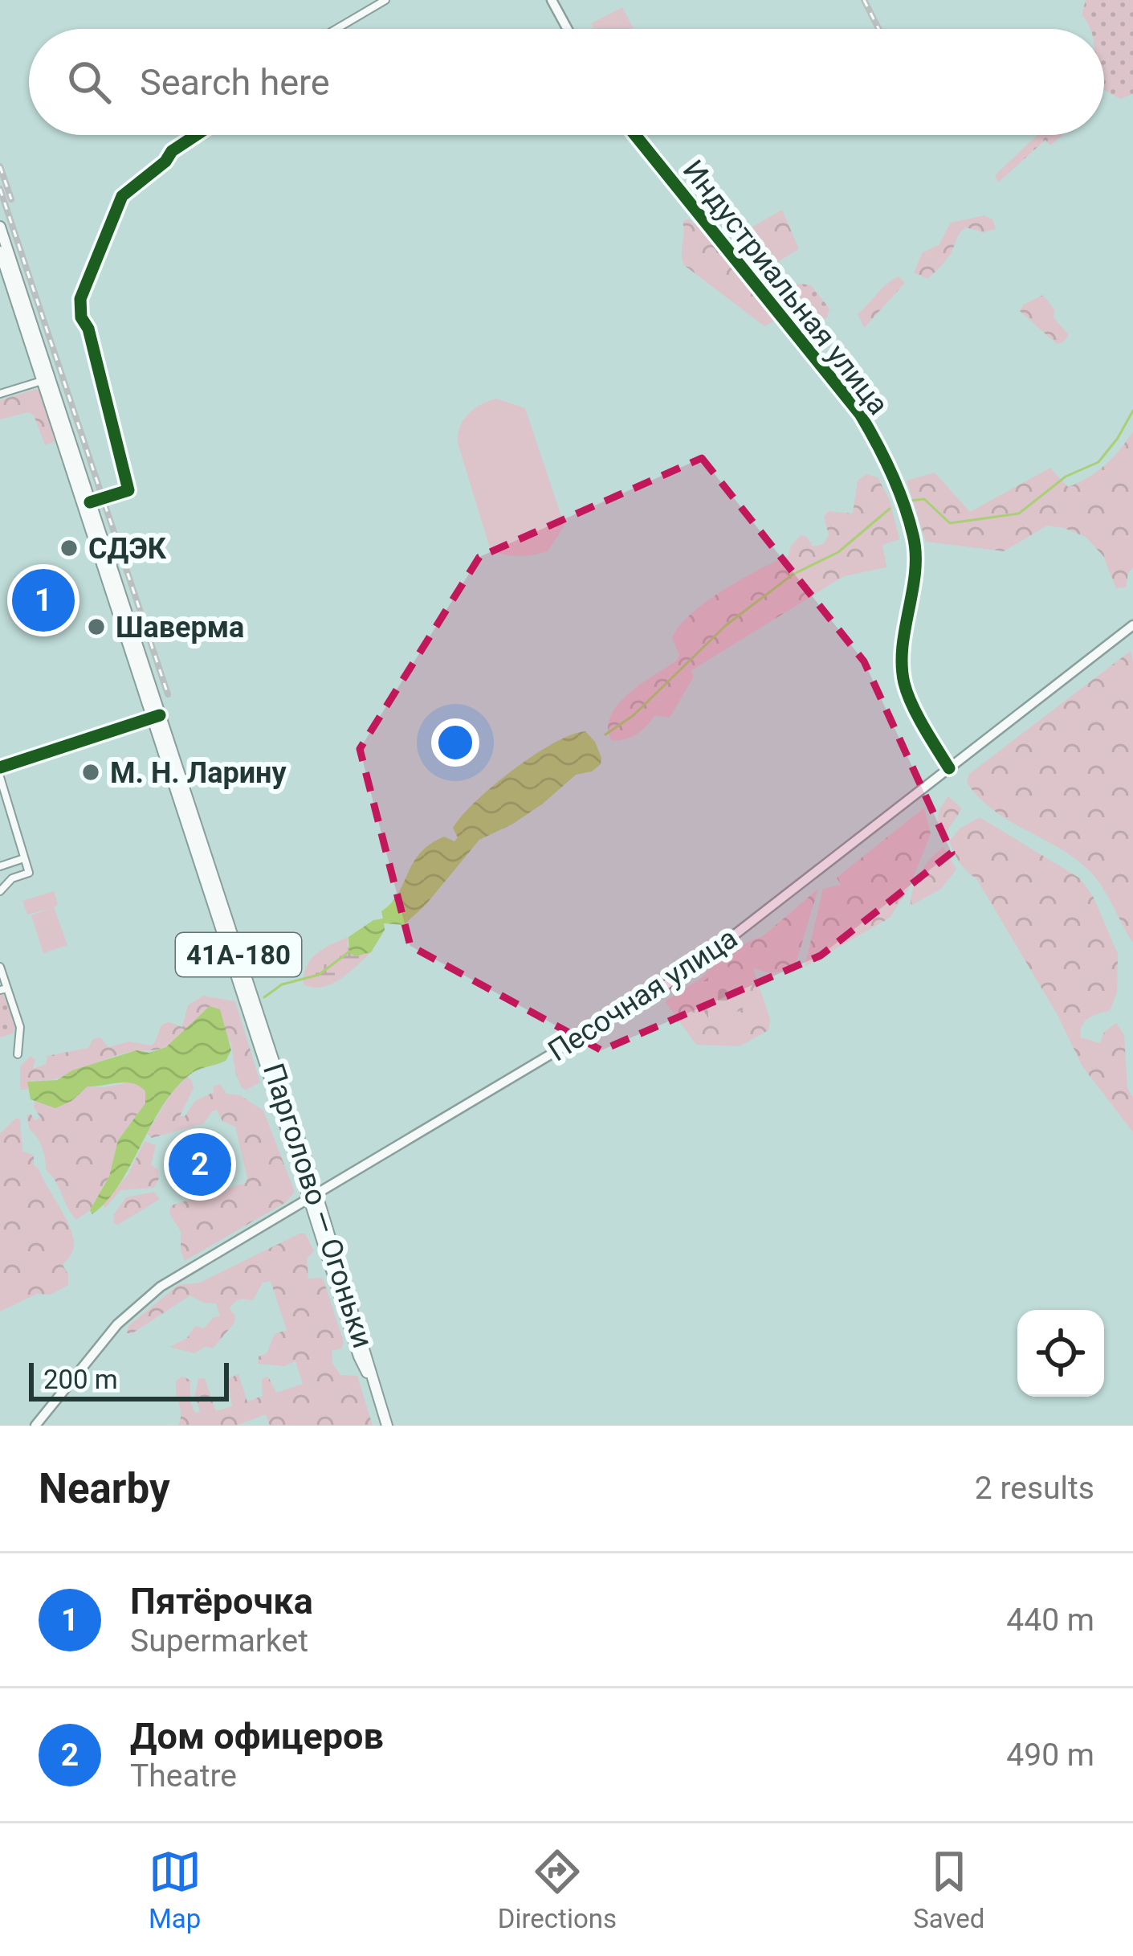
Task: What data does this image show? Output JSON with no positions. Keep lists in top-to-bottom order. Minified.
{"streets":{"main road":["Индустриальная улица","41А-180","Песочная улица","Парголово — Огоньки"]},"crossings":[["Индустриальная улица","Песочная улица"],["Песочная улица","Парголово — Огоньки"]],"places":["СДЭК","Шаверма","М. Н. Ларину"],"scale_bar":"200 m","page":{"search":"Search here","pins":["1","2"],"scale":"200 m","heading":["Nearby","2 results"],"list":[{"mark":"1","name":"Пятёрочка","note":"Supermarket","value":"440 m"},{"mark":"2","name":"Дом офицеров","note":"Theatre","value":"490 m"}],"nav":["Map","Directions","Saved"]}}
